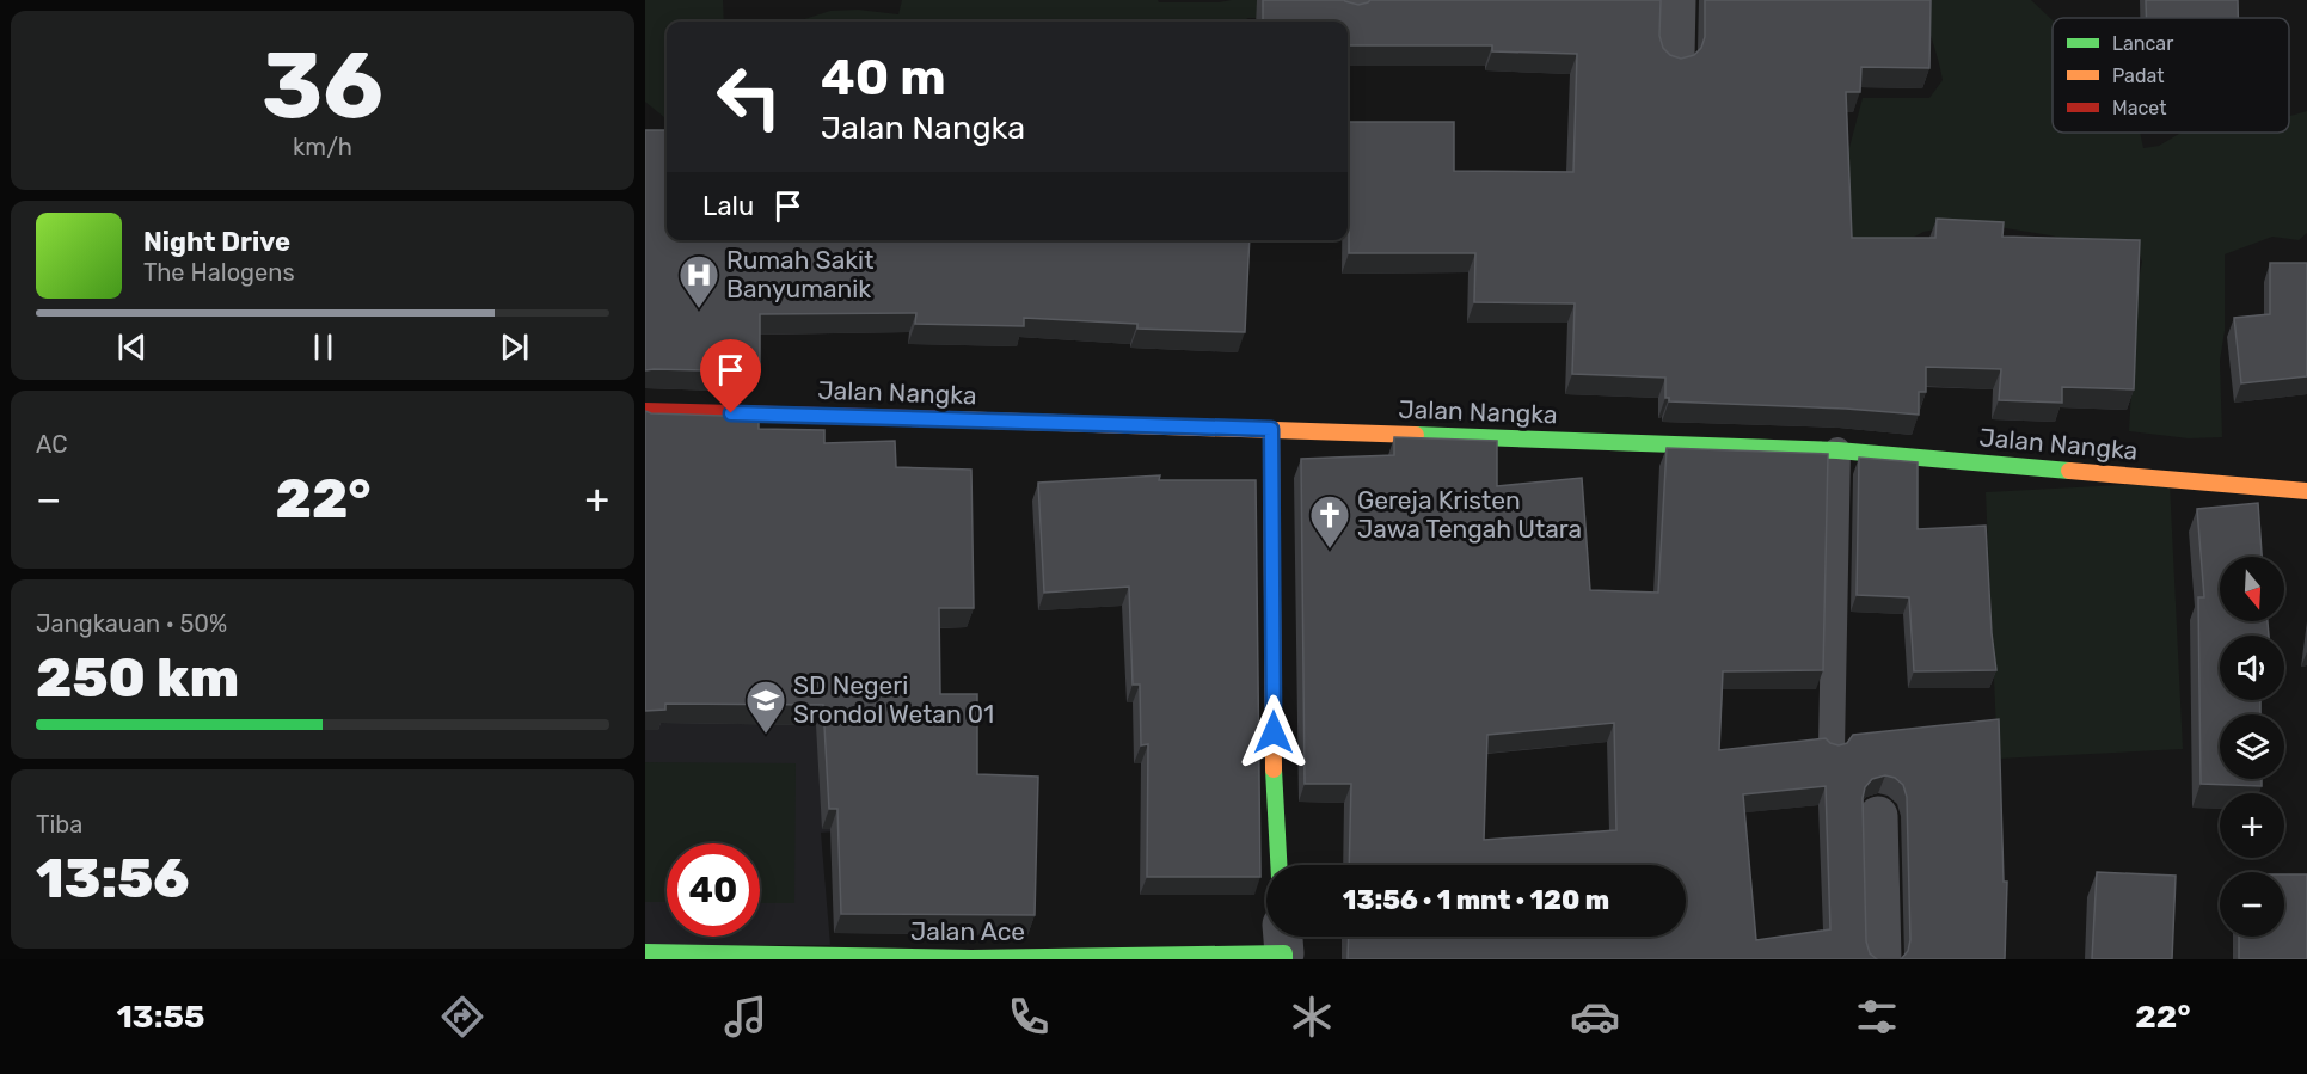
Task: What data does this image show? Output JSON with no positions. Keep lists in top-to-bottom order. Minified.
{"streets":{"street":["Jalan Nangka","Jalan Ace"]},"places":{"hospital":["Rumah Sakit Banyumanik"],"church":["Gereja Kristen Jawa Tengah Utara"],"school or university":["SD Negeri Srondol Wetan 01"]},"legend":["Lancar","Padat","Macet"],"north":"bottom","page":{"tile":[["36","km/h"],"AC",["Jangkauan · 50%","250 km"],["Tiba","13:56"]],"turn":["40 m","Jalan Nangka"],"then":"Lalu","song":["Night Drive","The Halogens"],"heat":["−","22°","+"],"map_buttons":["+","−"],"limit":"40","trip":"13:56 · 1 mnt · 120 m","tabs":["13:55","22°"]}}
